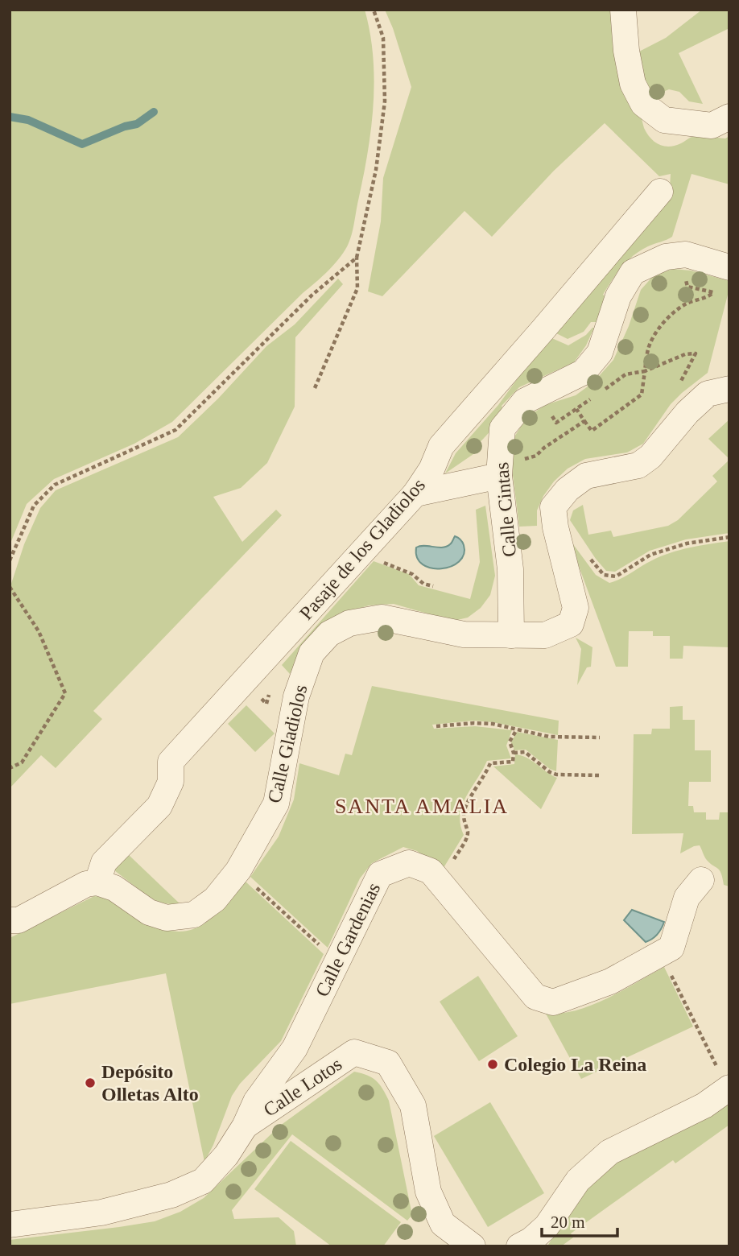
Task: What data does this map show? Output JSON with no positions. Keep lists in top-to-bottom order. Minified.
{"streets":{"street":["Calle Cintas","Pasaje de los Gladiolos","Calle Gladiolos","Calle Gardenias","Calle Lotos"]},"crossings":[["Calle Cintas","Calle Gladiolos"],["Pasaje de los Gladiolos","Calle Gladiolos"],["Calle Gardenias","Calle Lotos"]],"districts":["SANTA AMALIA"],"places":["Colegio La Reina","Depósito Olletas Alto"],"scale_bar":"20 m"}
